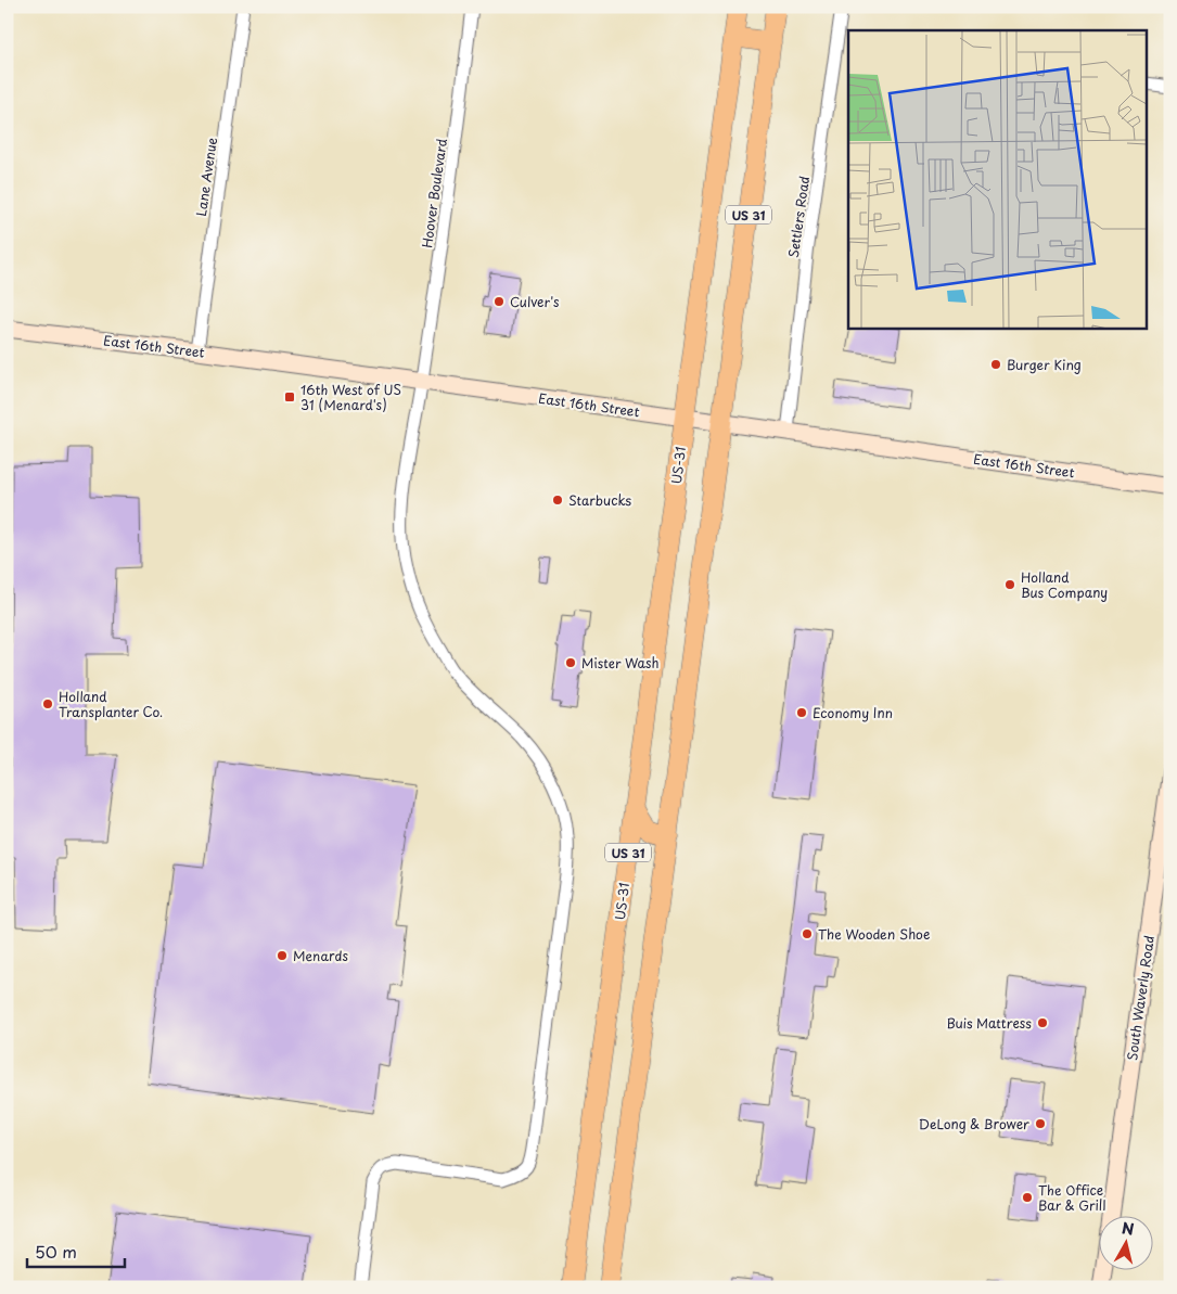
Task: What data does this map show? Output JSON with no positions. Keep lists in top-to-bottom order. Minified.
{"streets":{"highway":["US 31","US-31"],"main road":["East 16th Street","South Waverly Road"],"street":["Lane Avenue","Hoover Boulevard","Settlers Road"]},"crossings":[["Lane Avenue","East 16th Street"],["Hoover Boulevard","East 16th Street"],["US 31","East 16th Street"],["US 31","US-31"],["Settlers Road","East 16th Street"],["East 16th Street","US-31"]],"places":{"other":["Culver's","Burger King","Starbucks","Holland Bus Company","Mister Wash","Holland Transplanter Co.","Economy Inn","The Wooden Shoe","Menards","Buis Mattress","DeLong & Brower","The Office Bar & Grill"],"transit":["16th West of US 31 (Menard's)"]},"scale_bar":"50 m","north":"top"}
